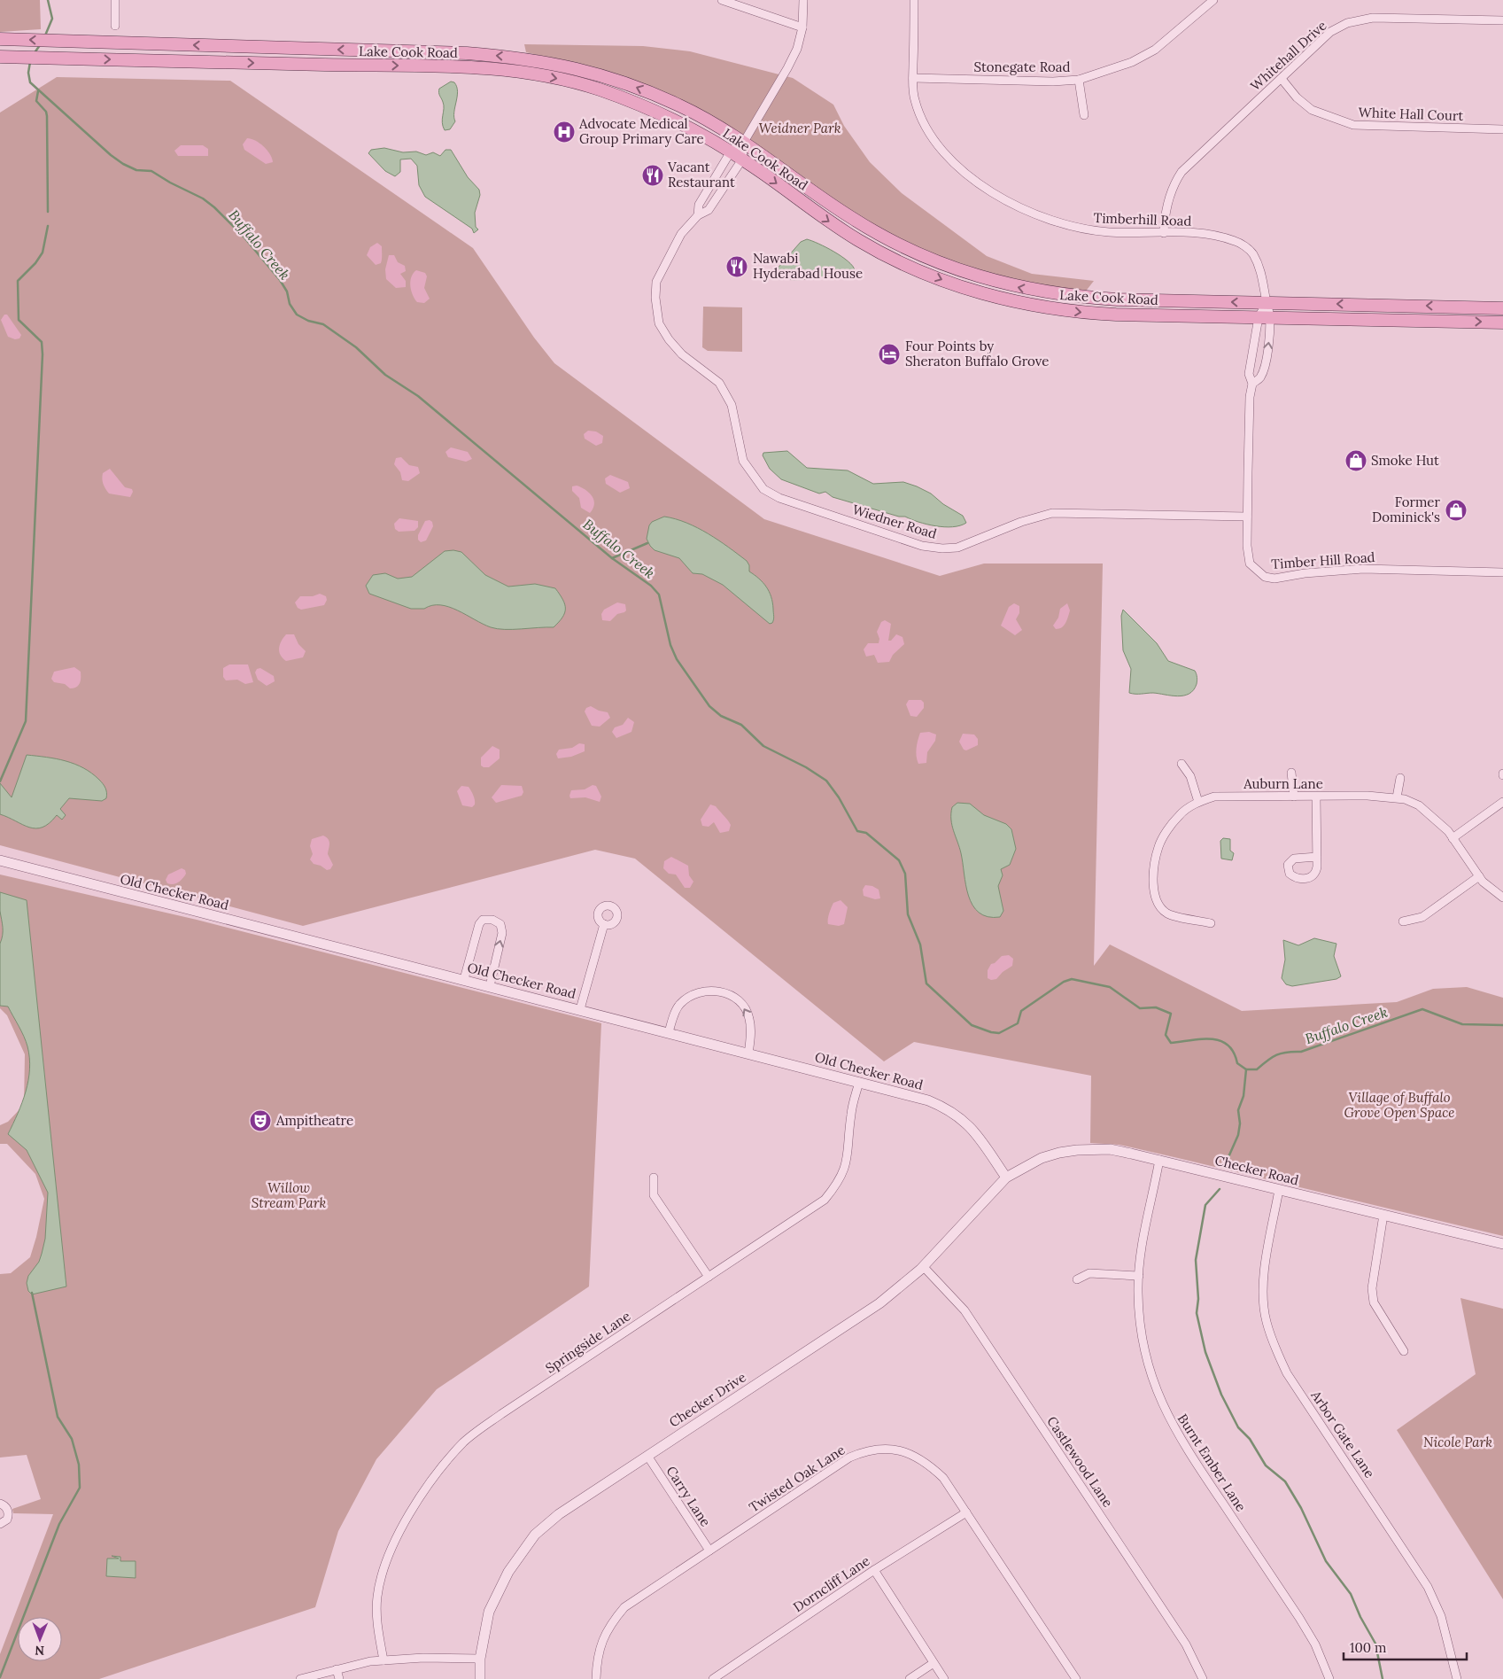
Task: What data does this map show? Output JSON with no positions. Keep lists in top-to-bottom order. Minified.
{"streets":{"main road":["Lake Cook Road"],"street":["Whitehall Drive","Stonegate Road","White Hall Court","Timberhill Road","Wiedner Road","Timber Hill Road","Auburn Lane","Old Checker Road","Checker Road","Springside Lane","Checker Drive","Arbor Gate Lane","Castlewood Lane","Burnt Ember Lane","Twisted Oak Lane","Carry Lane","Dorncliff Lane"]},"crossings":[["Lake Cook Road","Timberhill Road"],["Lake Cook Road","Wiedner Road"],["Lake Cook Road","Timber Hill Road"],["Whitehall Drive","White Hall Court"],["Whitehall Drive","Timberhill Road"],["Stonegate Road","Timberhill Road"],["Timberhill Road","Timber Hill Road"],["Wiedner Road","Timber Hill Road"],["Old Checker Road","Checker Road"],["Old Checker Road","Springside Lane"],["Old Checker Road","Checker Drive"],["Checker Road","Checker Drive"],["Checker Road","Arbor Gate Lane"],["Checker Road","Burnt Ember Lane"],["Checker Drive","Castlewood Lane"],["Checker Drive","Carry Lane"],["Twisted Oak Lane","Carry Lane"],["Twisted Oak Lane","Dorncliff Lane"]],"water":["Buffalo Creek"],"parks":["Weidner Park","Village of Buffalo Grove Open Space","Willow Stream Park","Nicole Park"],"places":{"hospital":["Advocate Medical Group Primary Care"],"restaurant":["Vacant Restaurant","Nawabi Hyderabad House"],"hotel":["Four Points by Sheraton Buffalo Grove"],"shop":["Smoke Hut","Former Dominick's"],"theatre":["Ampitheatre"]},"scale_bar":"100 m","north":"bottom"}
